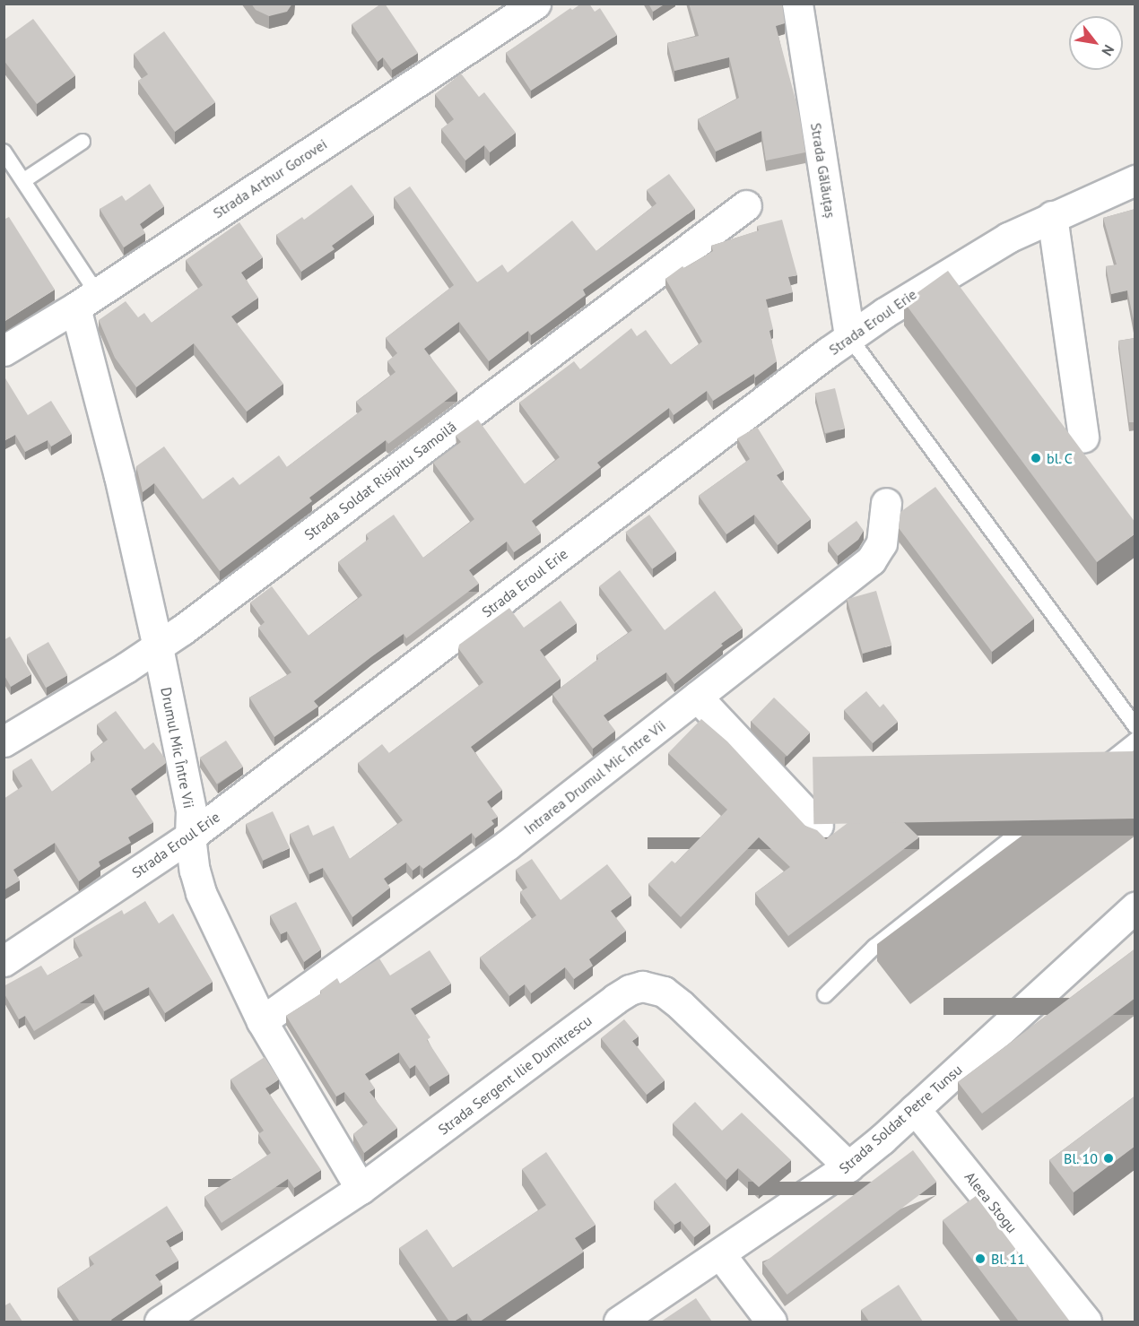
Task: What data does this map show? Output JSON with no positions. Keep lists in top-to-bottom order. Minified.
{"streets":{"street":["Strada Gălăuțaș","Strada Arthur Gorovei","Strada Eroul Erie","Strada Soldat Risipitu Samoilă","Drumul Mic Între Vii","Intrarea Drumul Mic Între Vii","Strada Sergent Ilie Dumitrescu","Strada Soldat Petre Tunsu","Aleea Stogu"]},"crossings":[["Strada Gălăuțaș","Strada Eroul Erie"],["Strada Arthur Gorovei","Drumul Mic Între Vii"],["Strada Eroul Erie","Drumul Mic Între Vii"],["Strada Soldat Risipitu Samoilă","Drumul Mic Între Vii"],["Drumul Mic Între Vii","Intrarea Drumul Mic Între Vii"],["Drumul Mic Între Vii","Strada Sergent Ilie Dumitrescu"],["Strada Sergent Ilie Dumitrescu","Strada Soldat Petre Tunsu"],["Strada Soldat Petre Tunsu","Aleea Stogu"]],"places":["bl. C","Bl. 10","Bl. 11"],"north":"bottom right"}
